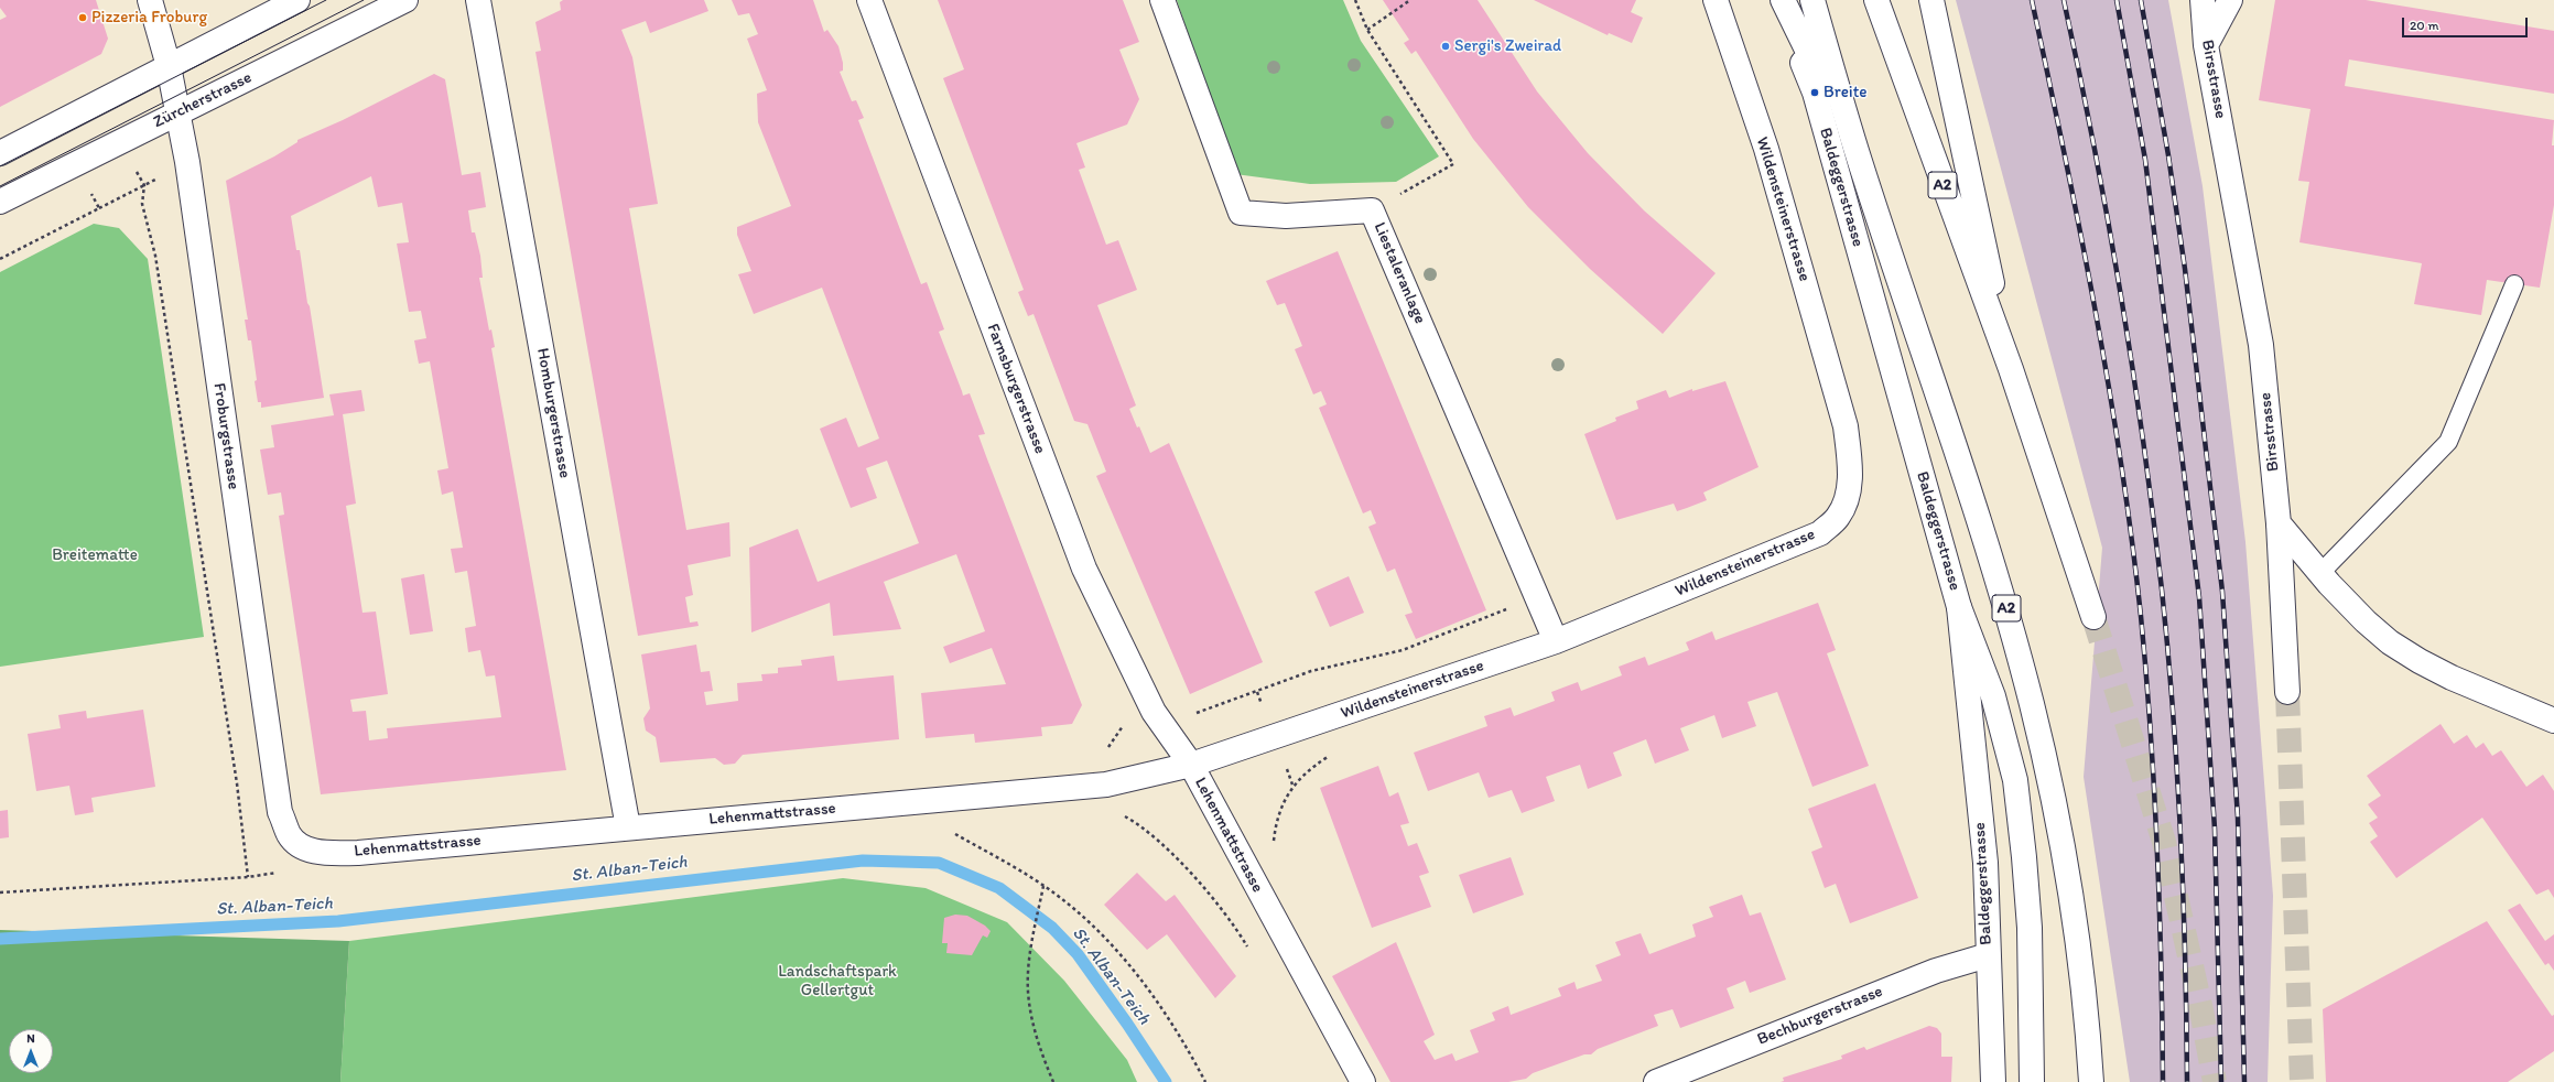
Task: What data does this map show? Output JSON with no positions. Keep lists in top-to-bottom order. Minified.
{"streets":{"main road":["Birsstrasse","Zürcherstrasse","A2","Baldeggerstrasse","Wildensteinerstrasse","Liestaleranlage","Farnsburgerstrasse","Homburgerstrasse","Froburgstrasse","Lehenmattstrasse","Bechburgerstrasse"]},"crossings":[["Zürcherstrasse","Froburgstrasse"],["Baldeggerstrasse","Bechburgerstrasse"],["Wildensteinerstrasse","Liestaleranlage"],["Wildensteinerstrasse","Farnsburgerstrasse"],["Wildensteinerstrasse","Lehenmattstrasse"],["Farnsburgerstrasse","Lehenmattstrasse"],["Homburgerstrasse","Lehenmattstrasse"],["Froburgstrasse","Lehenmattstrasse"]],"water":["St. Alban-Teich"],"parks":["Breitematte","Landschaftspark Gellertgut"],"places":["Pizzeria Froburg","Sergi's Zweirad","Breite"],"scale_bar":"20 m","north":"top"}
